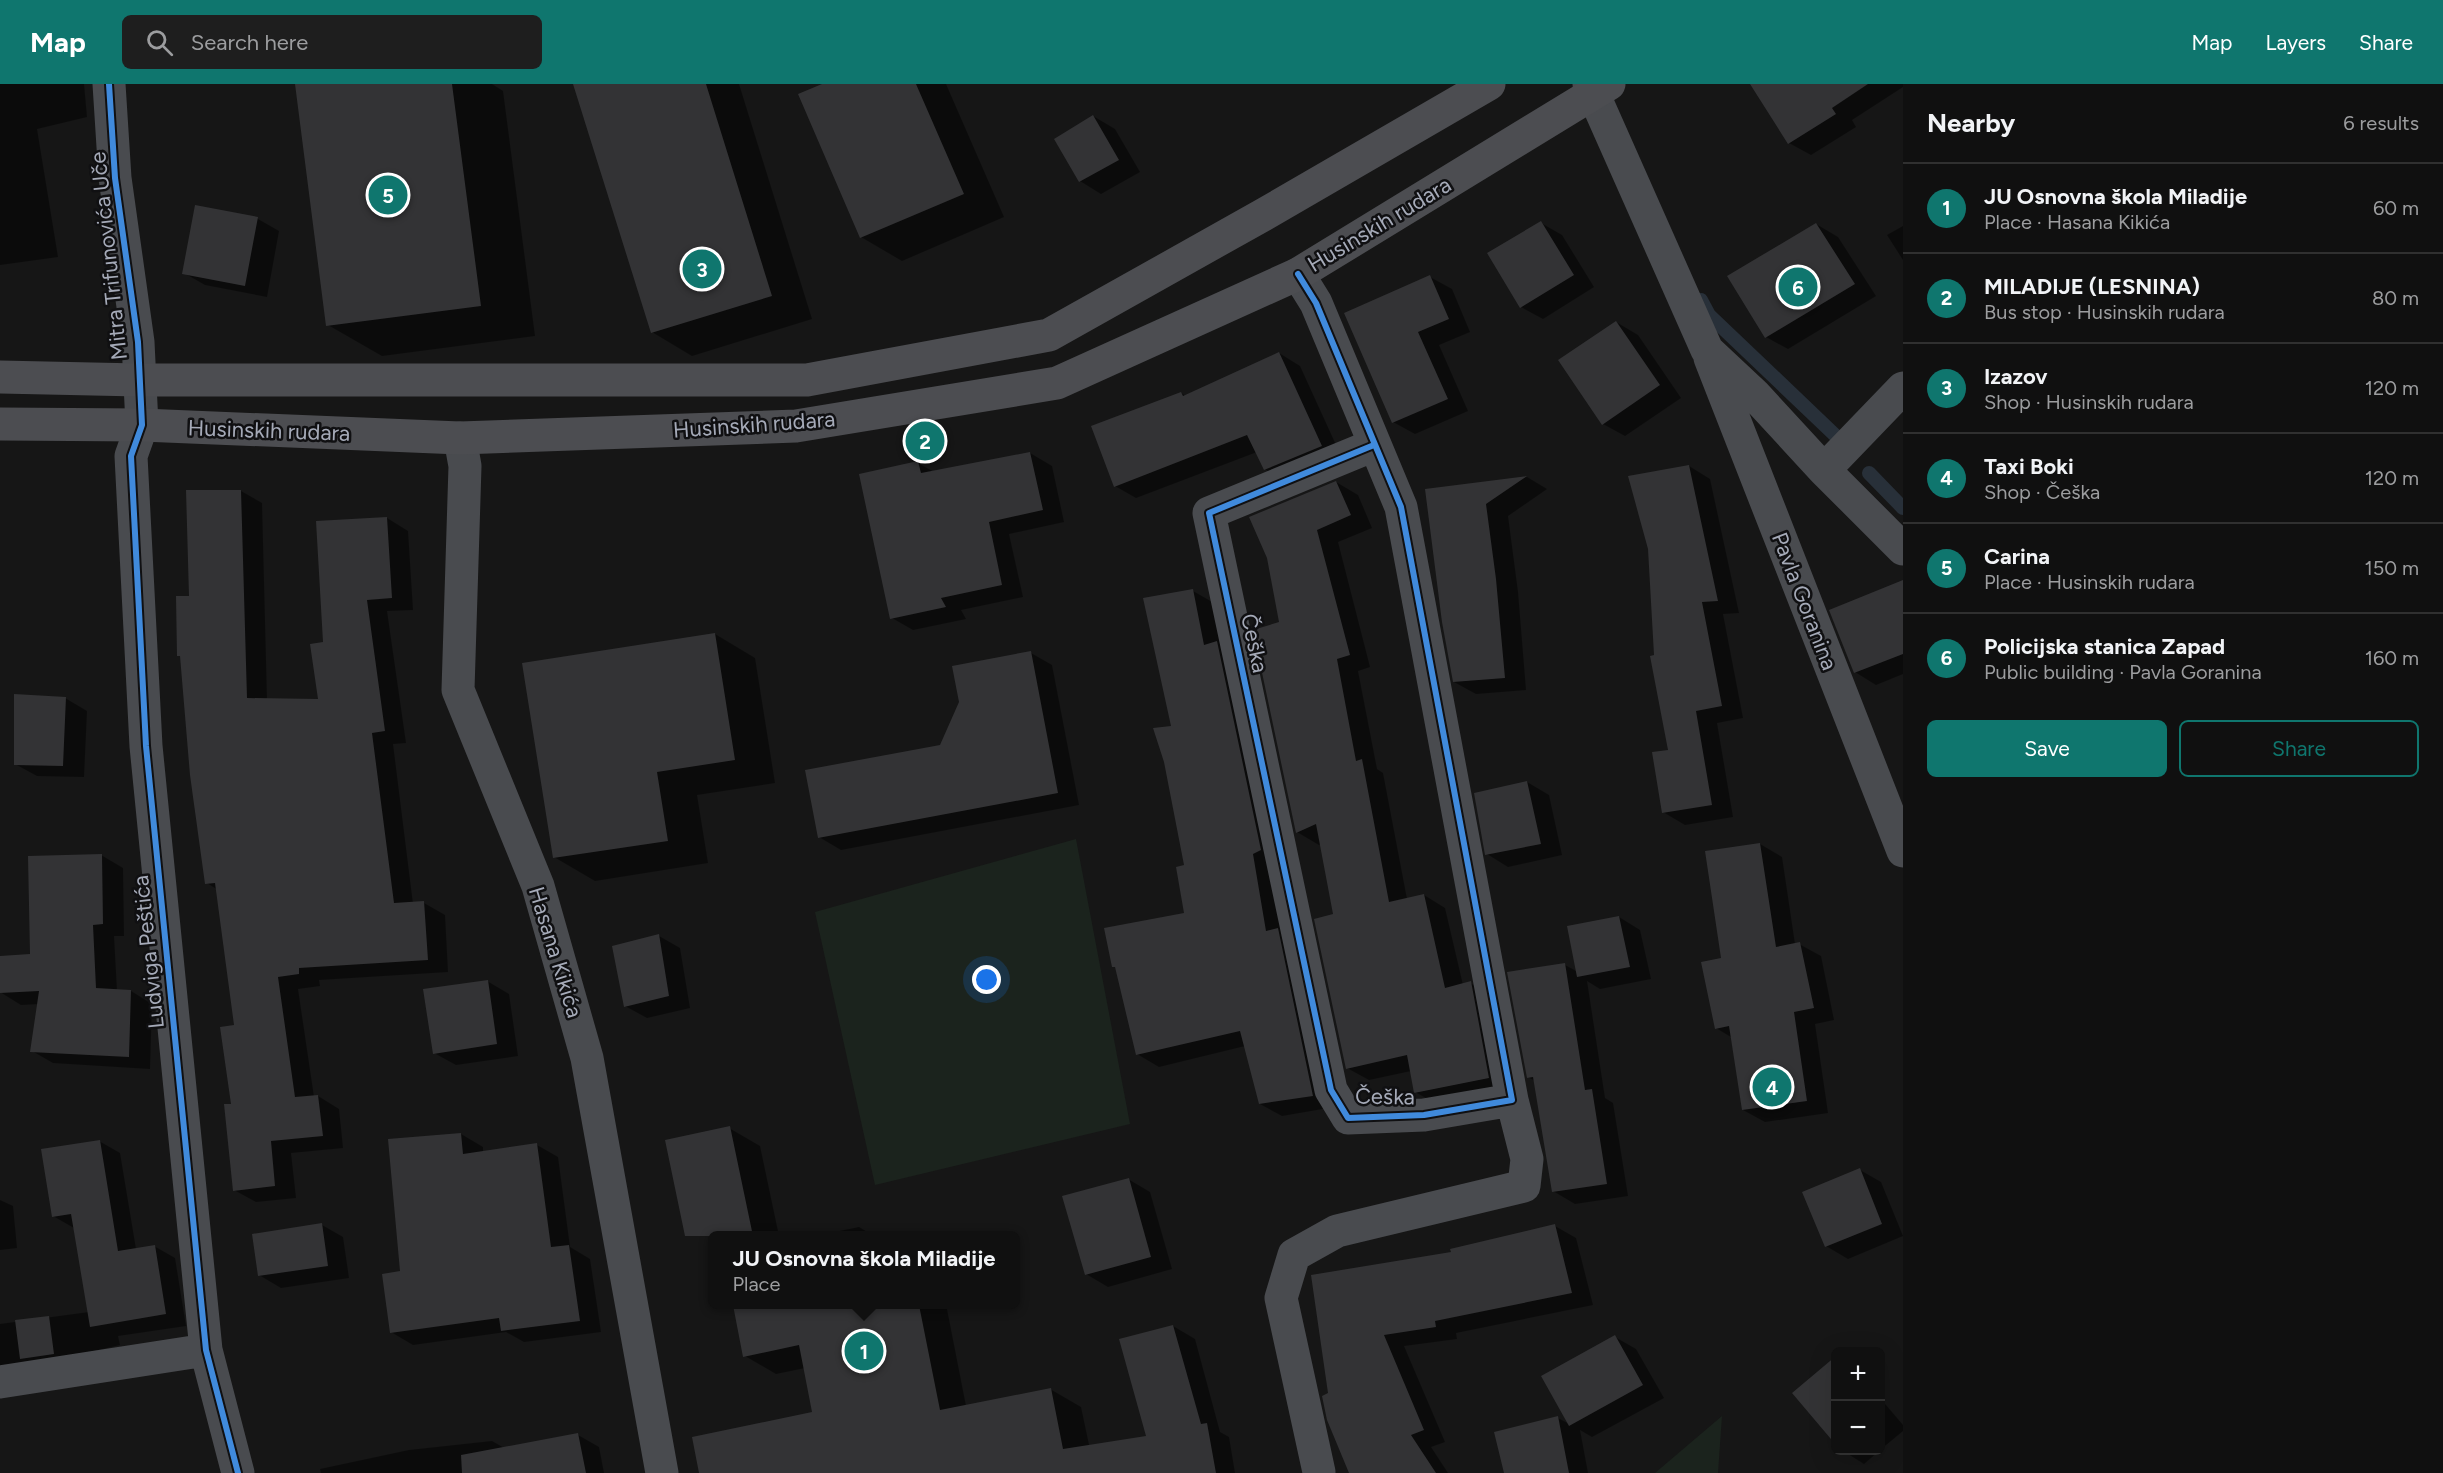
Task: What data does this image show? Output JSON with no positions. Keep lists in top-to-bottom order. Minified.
{"streets":{"main road":["Husinskih rudara"],"street":["Mitra Trifunovića Uče","Pavla Goranina","Češka","Ludviga Peštića","Hasana Kikića"]},"crossings":[["Husinskih rudara","Mitra Trifunovića Uče"],["Husinskih rudara","Pavla Goranina"],["Husinskih rudara","Ludviga Peštića"],["Husinskih rudara","Hasana Kikića"],["Mitra Trifunovića Uče","Ludviga Peštića"]],"page":{"header":"Map","search":"Search here","nav":["Map","Layers","Share"],"heading":["Nearby","6 results"],"list":[{"mark":"1","name":"JU Osnovna škola Miladije","note":"Place · Hasana Kikića","value":"60 m"},{"mark":"2","name":"MILADIJE (LESNINA)","note":"Bus stop · Husinskih rudara","value":"80 m"},{"mark":"3","name":"Izazov","note":"Shop · Husinskih rudara","value":"120 m"},{"mark":"4","name":"Taxi Boki","note":"Shop · Češka","value":"120 m"},{"mark":"5","name":"Carina","note":"Place · Husinskih rudara","value":"150 m"},{"mark":"6","name":"Policijska stanica Zapad","note":"Public building · Pavla Goranina","value":"160 m"}],"pins":["5","3","6","2","4","1"],"buttons":["Save","Share"],"popup":["JU Osnovna škola Miladije","Place"],"map_buttons":["+","−"]}}
